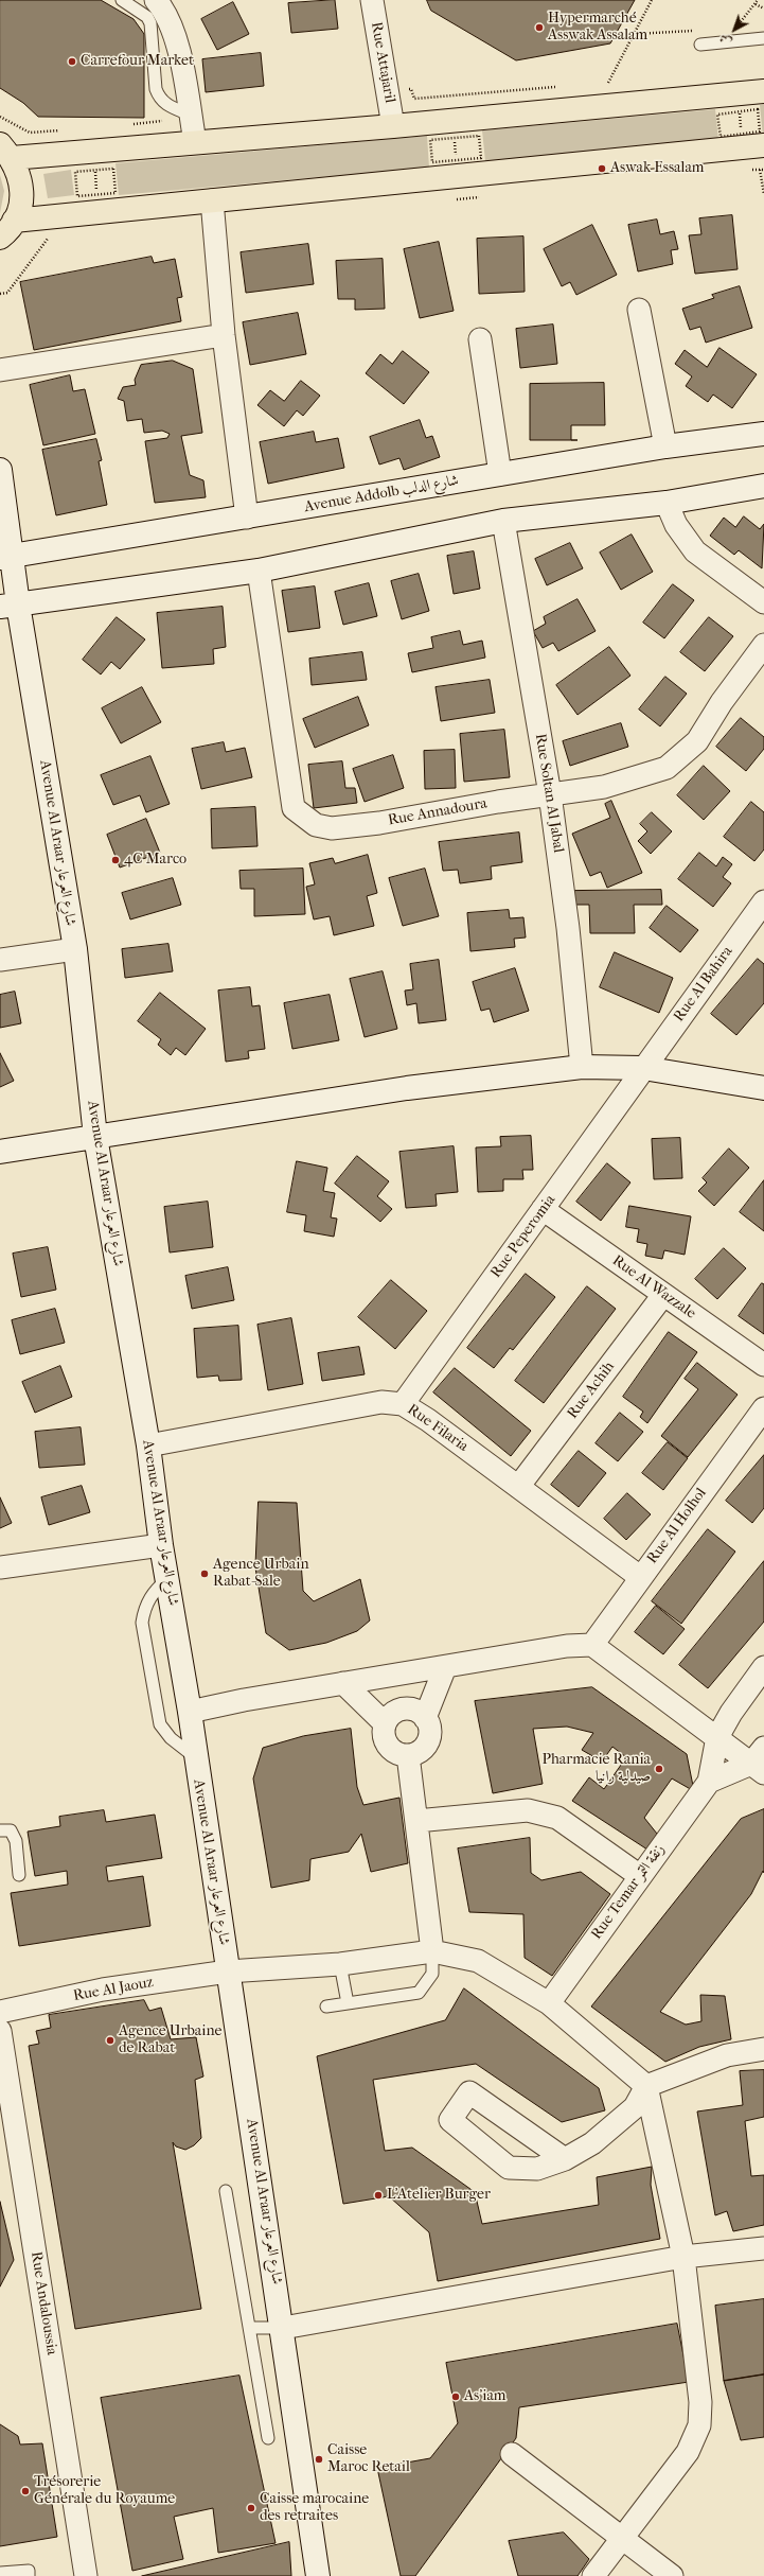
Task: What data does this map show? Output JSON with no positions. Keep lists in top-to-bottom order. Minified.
{"streets":{"street":["Rue Attajaril","Avenue Addolb شارع الدلب","Rue Soltan Al Jabal","Rue Annadoura","Avenue Al Araar شارع العرعار","Rue Al Bahira","Rue Peperomia","Rue Al Wazzale","Rue Achih","Rue Filaria","Rue Al Holhol","Rue Temar زنقة التمر","Rue Al Jaouz","Rue Andaloussia"]},"crossings":[["Avenue Addolb شارع الدلب","Avenue Al Araar شارع العرعار"],["Rue Soltan Al Jabal","Rue Annadoura"],["Avenue Al Araar شارع العرعار","Rue Filaria"],["Avenue Al Araar شارع العرعار","Rue Al Jaouz"],["Rue Al Bahira","Rue Peperomia"],["Rue Peperomia","Rue Al Wazzale"],["Rue Peperomia","Rue Filaria"],["Rue Al Wazzale","Rue Achih"],["Rue Achih","Rue Filaria"],["Rue Filaria","Rue Al Holhol"],["Rue Temar زنقة التمر","Rue Al Jaouz"]],"places":["Hypermarché Asswak Assalam","Carrefour Market","Aswak Essalam","4C Marco","Agence Urbain Rabat-Sale","Pharmacie Rania صيدلية رانيا","Agence Urbaine de Rabat","L'Atelier Burger","As'iam","Caisse Maroc Retail","Trésorerie Générale du Royaume","Caisse marocaine des retraites"],"north":"bottom left"}
